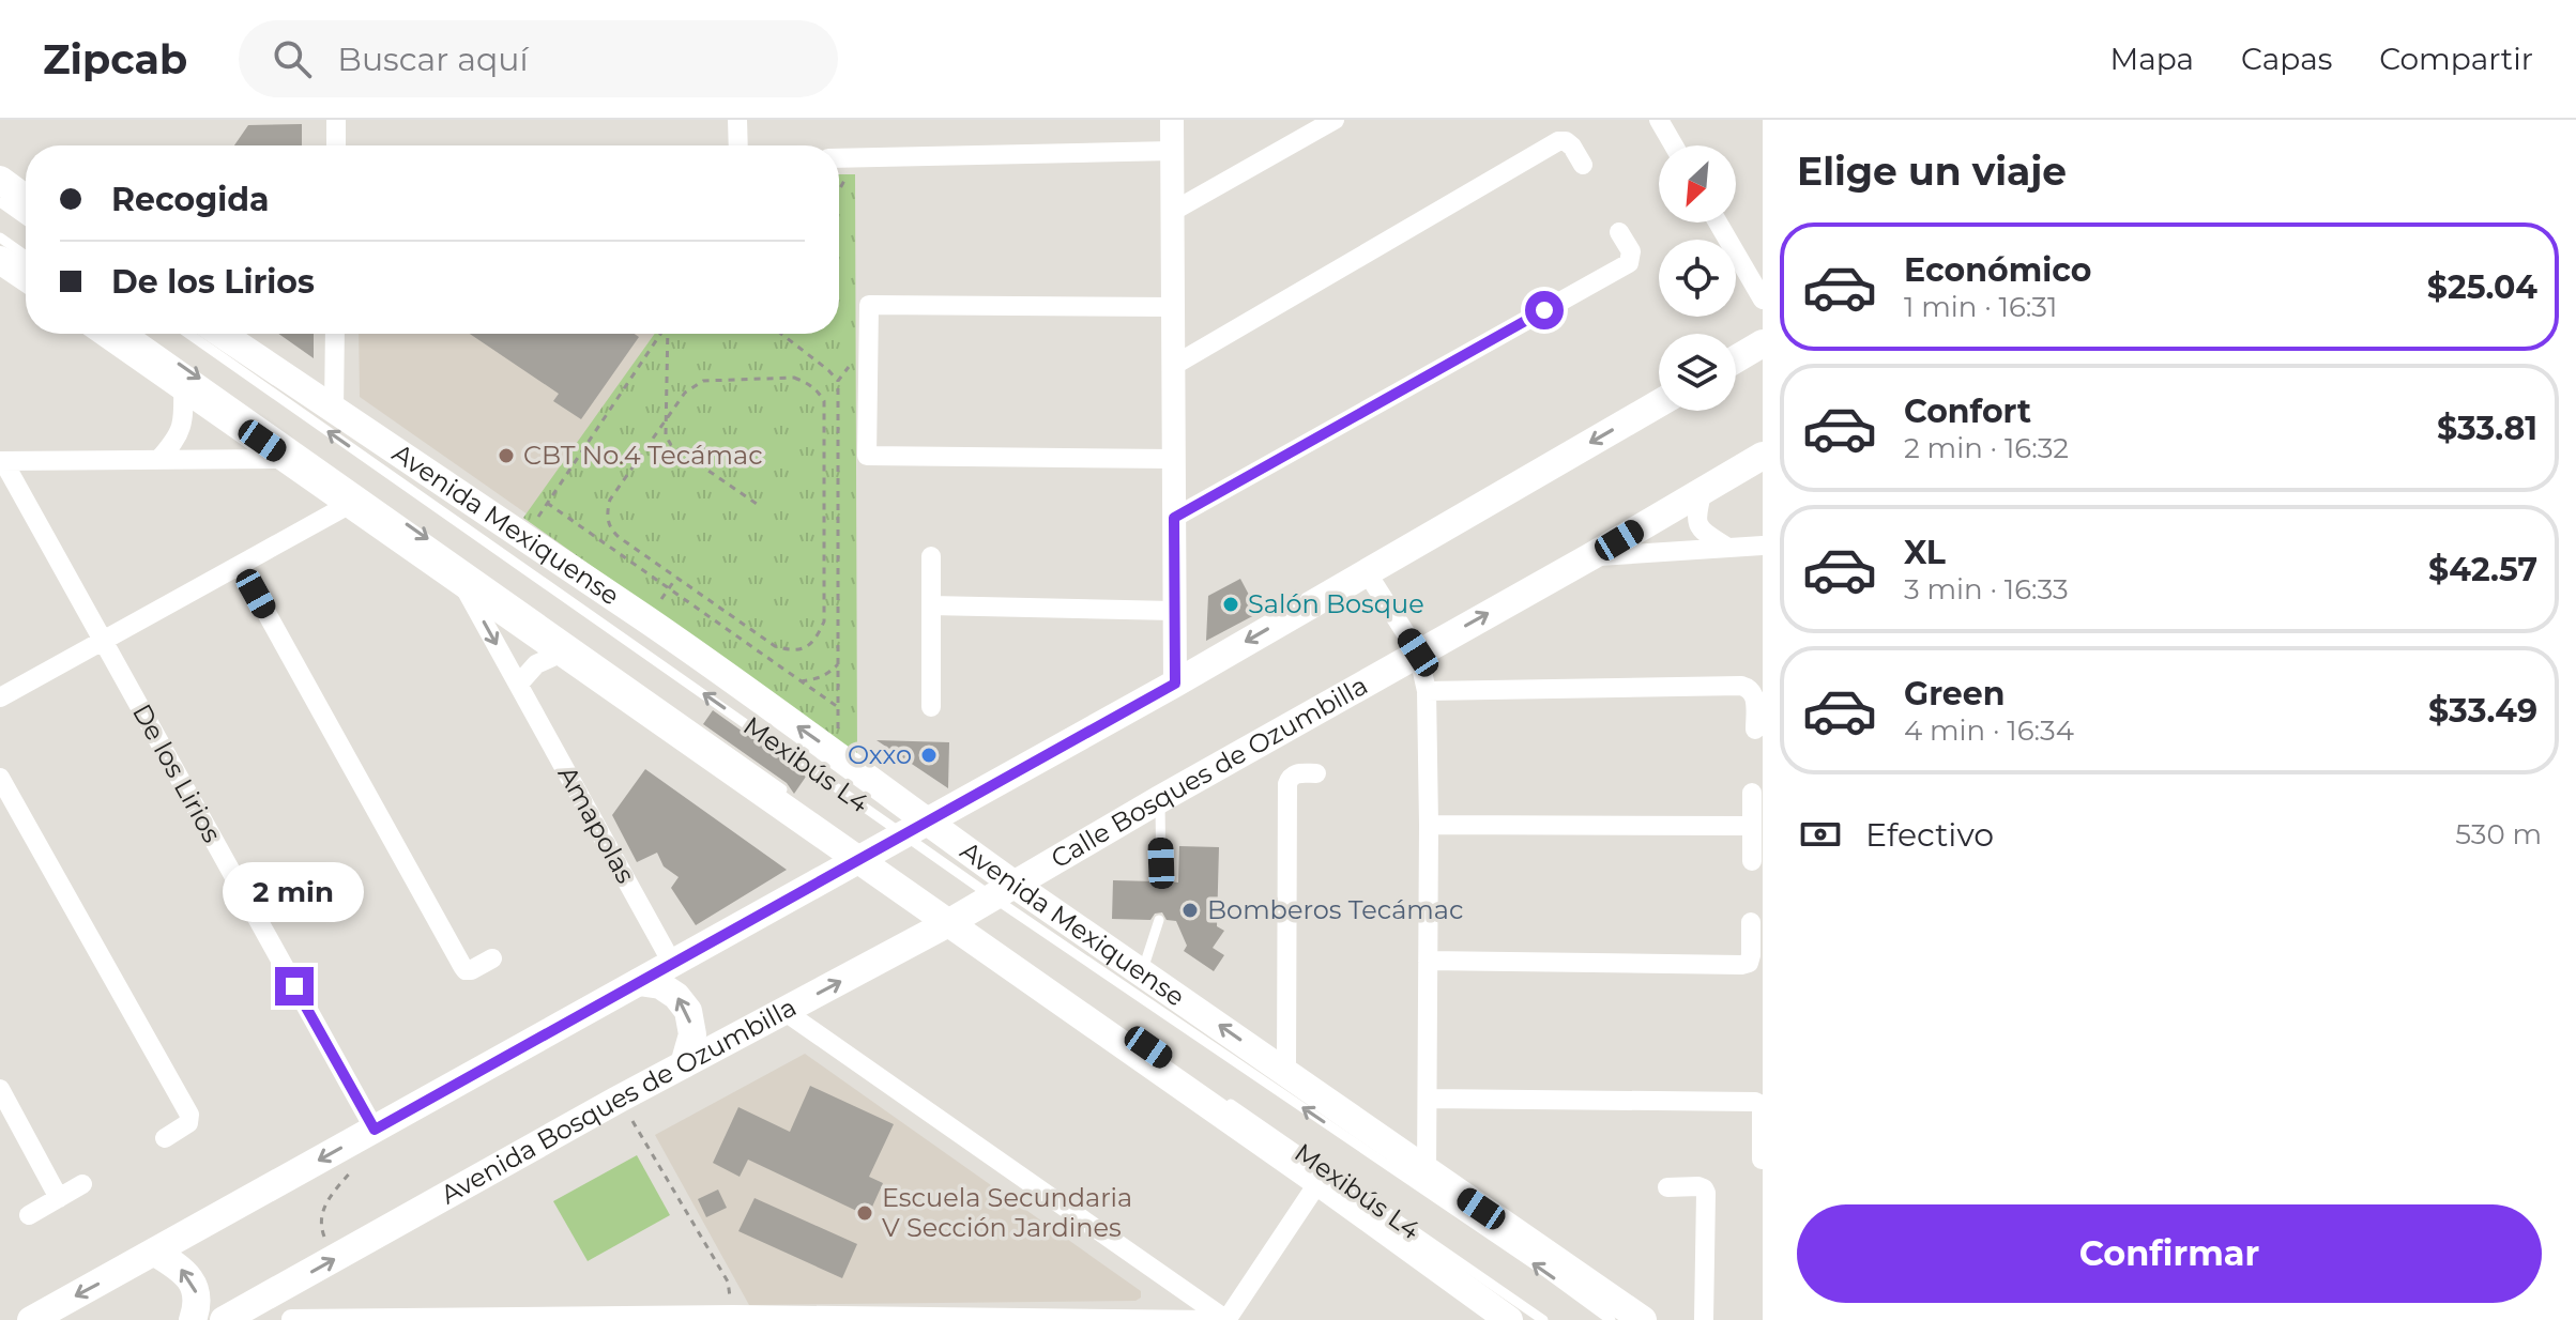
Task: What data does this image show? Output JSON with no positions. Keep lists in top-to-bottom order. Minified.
{"streets":{"main road":["Avenida Mexiquense","Calle Bosques de Ozumbilla","Avenida Bosques de Ozumbilla"],"street":["De los Lirios","Amapolas"],"lane":["Mexibús L4"]},"crossings":[["Avenida Mexiquense","Mexibús L4"],["Avenida Mexiquense","Calle Bosques de Ozumbilla"],["Avenida Mexiquense","Avenida Bosques de Ozumbilla"],["Mexibús L4","Calle Bosques de Ozumbilla"],["Mexibús L4","Avenida Bosques de Ozumbilla"],["Calle Bosques de Ozumbilla","Avenida Bosques de Ozumbilla"]],"places":["CBT No.4 Tecámac","Salón Bosque","Oxxo","Bomberos Tecámac","Escuela Secundaria V Sección Jardines"],"north":"bottom left","page":{"header":"Zipcab","search":"Buscar aquí","nav":["Mapa","Capas","Compartir"],"heading":"Elige un viaje","banner":["Recogida","De los Lirios"],"list":[{"name":"Económico","note":"1 min · 16:31","value":"$25.04"},{"name":"Confort","note":"2 min · 16:32","value":"$33.81"},{"name":"XL","note":"3 min · 16:33","value":"$42.57"},{"name":"Green","note":"4 min · 16:34","value":"$33.49"}],"pay":["Efectivo","530 m"],"bubble":"2 min","buttons":"Confirmar"}}
